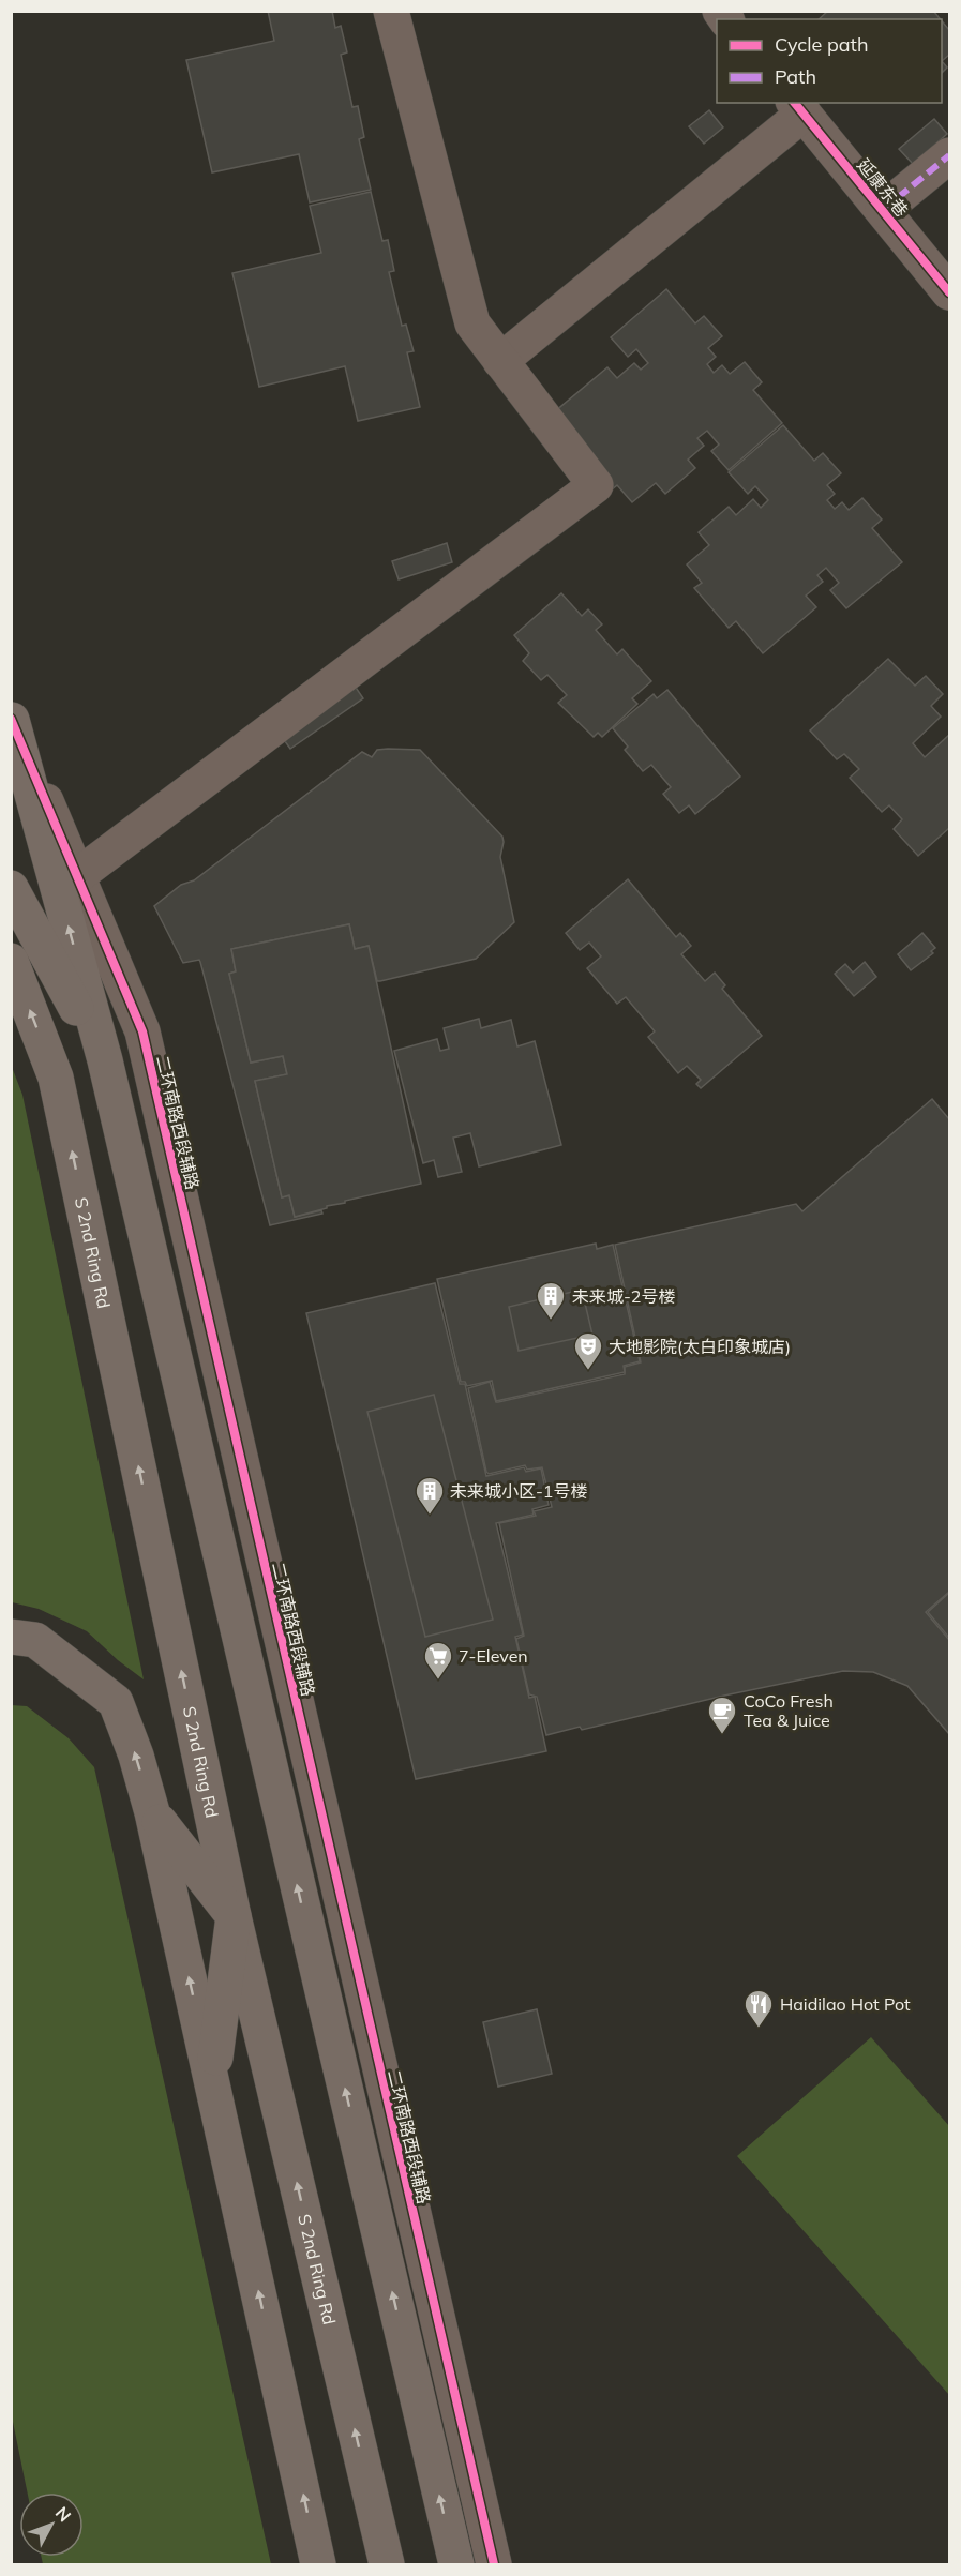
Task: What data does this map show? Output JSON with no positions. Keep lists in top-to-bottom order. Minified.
{"streets":{"highway":["S 2nd Ring Rd"],"street":["延康东巷","二环南路西段辅路"]},"places":{"building":["未来城-2号楼","未来城小区-1号楼"],"theatre":["大地影院(太白印象城店)"],"supermarket":["7-Eleven"],"cafe":["CoCo Fresh Tea & Juice"],"restaurant":["Haidilao Hot Pot"]},"legend":["Cycle path","Path"],"north":"top right"}
